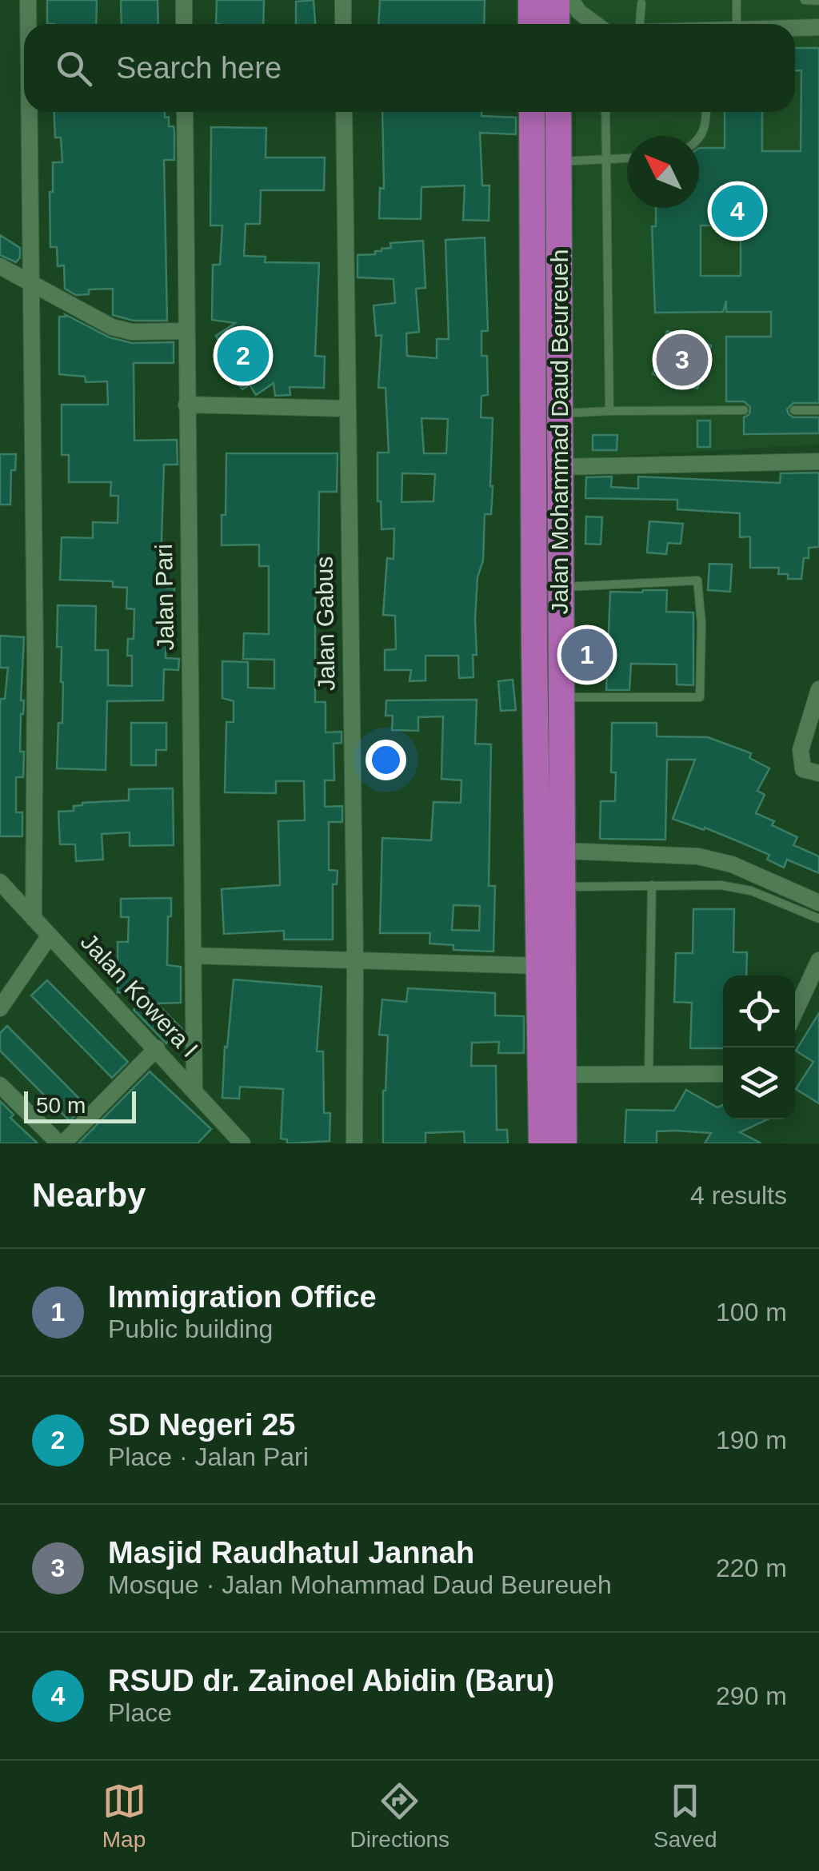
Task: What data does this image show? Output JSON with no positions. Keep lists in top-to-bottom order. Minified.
{"streets":{"highway":["Jalan Mohammad Daud Beureueh"],"street":["Jalan Pari","Jalan Gabus","Jalan Kowera I"]},"crossings":[["Jalan Pari","Jalan Kowera I"]],"scale_bar":"50 m","north":"top left","page":{"search":"Search here","pins":["4","2","3","1"],"scale":"50 m","heading":["Nearby","4 results"],"list":[{"mark":"1","name":"Immigration Office","note":"Public building","value":"100 m"},{"mark":"2","name":"SD Negeri 25","note":"Place · Jalan Pari","value":"190 m"},{"mark":"3","name":"Masjid Raudhatul Jannah","note":"Mosque · Jalan Mohammad Daud Beureueh","value":"220 m"},{"mark":"4","name":"RSUD dr. Zainoel Abidin (Baru)","note":"Place","value":"290 m"}],"nav":["Map","Directions","Saved"]}}
